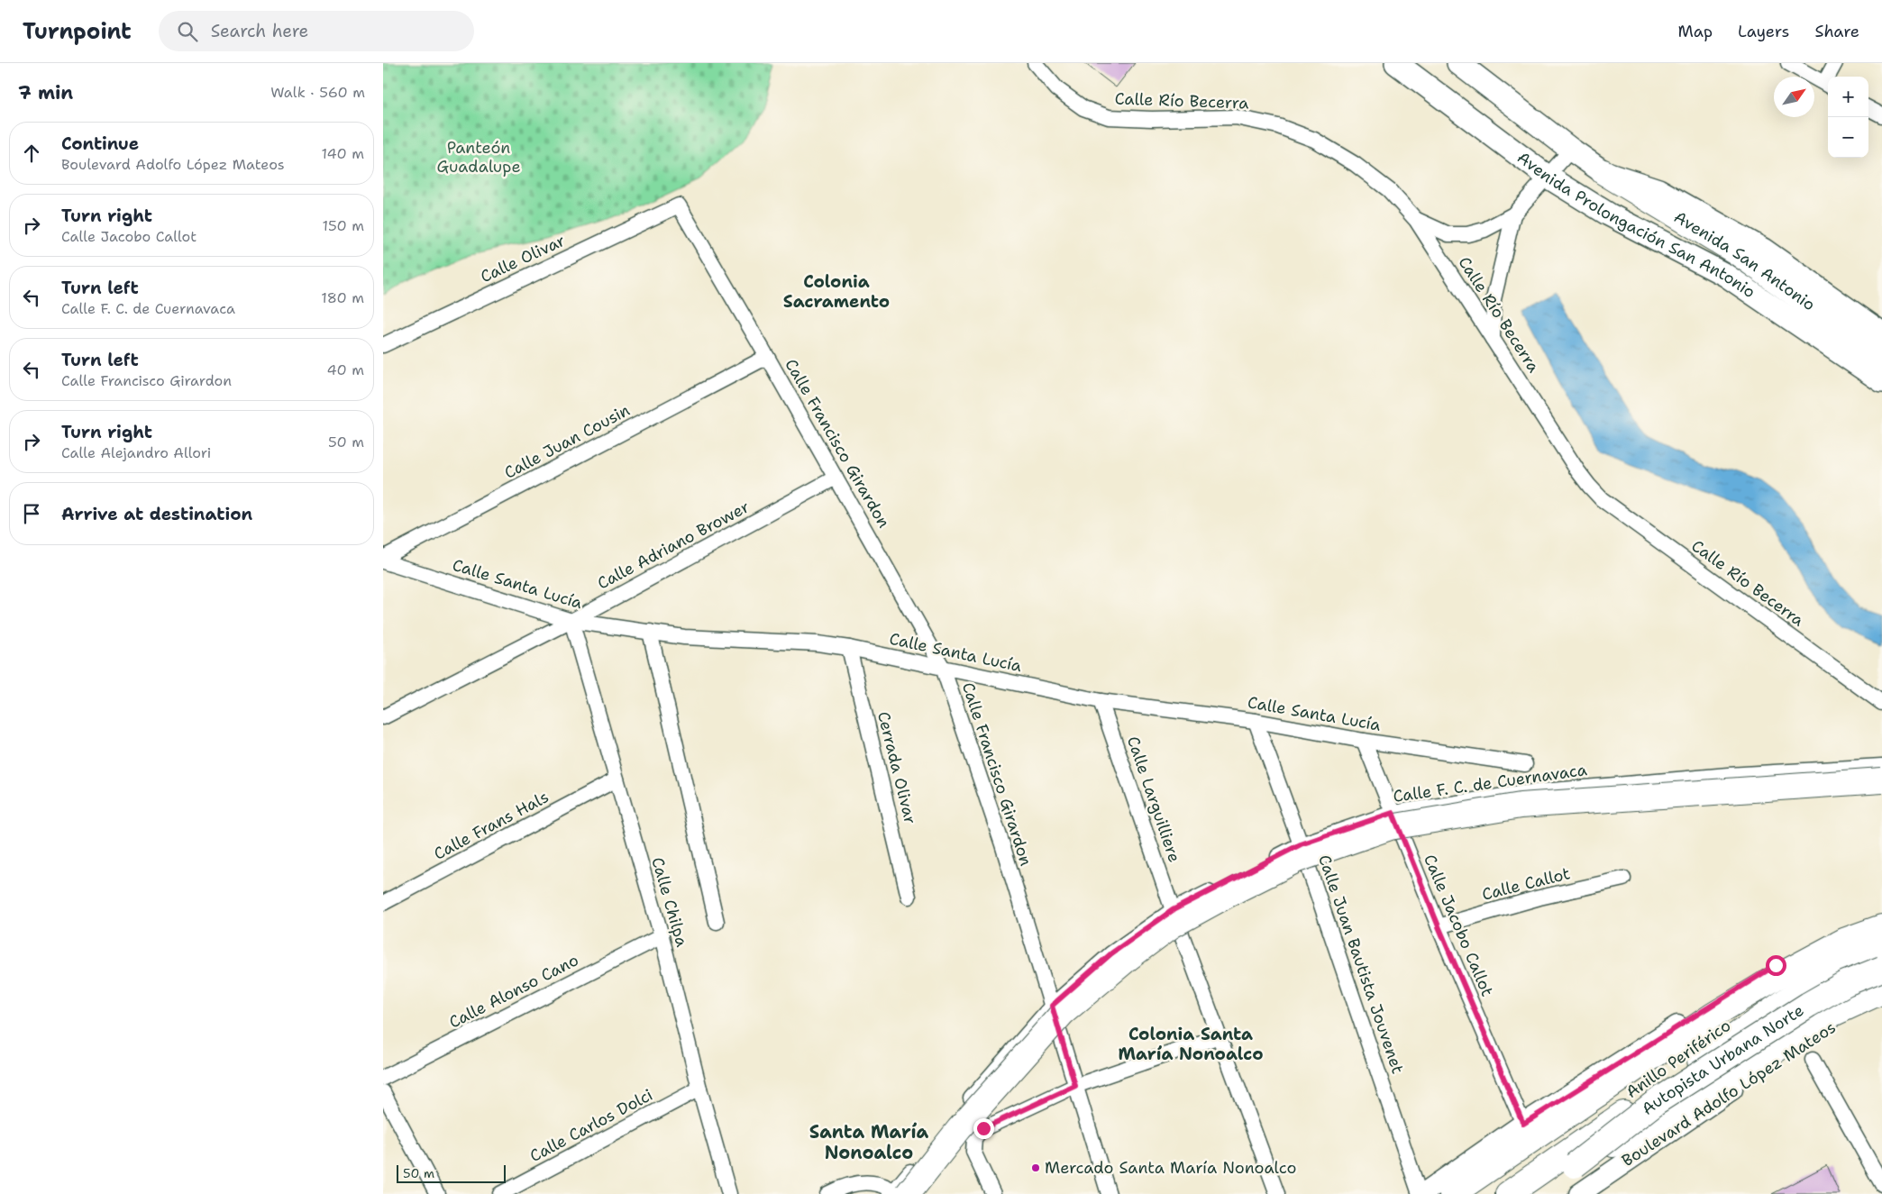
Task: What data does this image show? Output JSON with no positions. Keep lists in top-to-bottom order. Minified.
{"streets":{"highway":["Avenida San Antonio","Anillo Periférico"],"main road":["Avenida Prolongación San Antonio","Boulevard Adolfo López Mateos"],"street":["Calle Río Becerra","Calle Olivar","Calle Juan Cousin","Calle Francisco Girardon","Calle Adriano Brower","Calle Santa Lucía","Cerrada Olivar","Calle F. C. de Cuernavaca","Calle Larguilliere","Calle Frans Hals","Calle Callot","Calle Chilpa","Calle Jacobo Callot","Calle Juan Bautista Jouvenet","Calle Alonso Cano","Calle Carlos Dolci"]},"crossings":[["Avenida Prolongación San Antonio","Avenida San Antonio"],["Calle Olivar","Calle Francisco Girardon"],["Calle Juan Cousin","Calle Francisco Girardon"],["Calle Juan Cousin","Calle Santa Lucía"],["Calle Francisco Girardon","Calle Adriano Brower"],["Calle Francisco Girardon","Calle Santa Lucía"],["Calle Francisco Girardon","Calle F. C. de Cuernavaca"],["Calle Adriano Brower","Calle Santa Lucía"],["Calle Adriano Brower","Calle Chilpa"],["Calle Santa Lucía","Cerrada Olivar"],["Calle Santa Lucía","Calle Larguilliere"],["Calle Santa Lucía","Calle Chilpa"],["Calle Santa Lucía","Calle Jacobo Callot"],["Calle Santa Lucía","Calle Juan Bautista Jouvenet"],["Calle F. C. de Cuernavaca","Calle Larguilliere"],["Calle F. C. de Cuernavaca","Calle Jacobo Callot"],["Calle F. C. de Cuernavaca","Calle Juan Bautista Jouvenet"],["Calle Frans Hals","Calle Chilpa"],["Calle Callot","Calle Jacobo Callot"],["Calle Chilpa","Calle Alonso Cano"],["Calle Chilpa","Calle Carlos Dolci"]],"districts":["Colonia Sacramento","Colonia Santa María Nonoalco","Santa María Nonoalco"],"parks":["Panteón Guadalupe"],"places":["Mercado Santa María Nonoalco"],"scale_bar":"50 m","north":"top right","page":{"header":"Turnpoint","search":"Search here","nav":["Map","Layers","Share"],"heading":["7 min","Walk · 560 m"],"map_buttons":["+","−"],"list":[["Continue","Boulevard Adolfo López Mateos","140 m"],["Turn right","Calle Jacobo Callot","150 m"],["Turn left","Calle F. C. de Cuernavaca","180 m"],["Turn left","Calle Francisco Girardon","40 m"],["Turn right","Calle Alejandro Allori","50 m"],"Arrive at destination"],"scale":"50 m"}}
